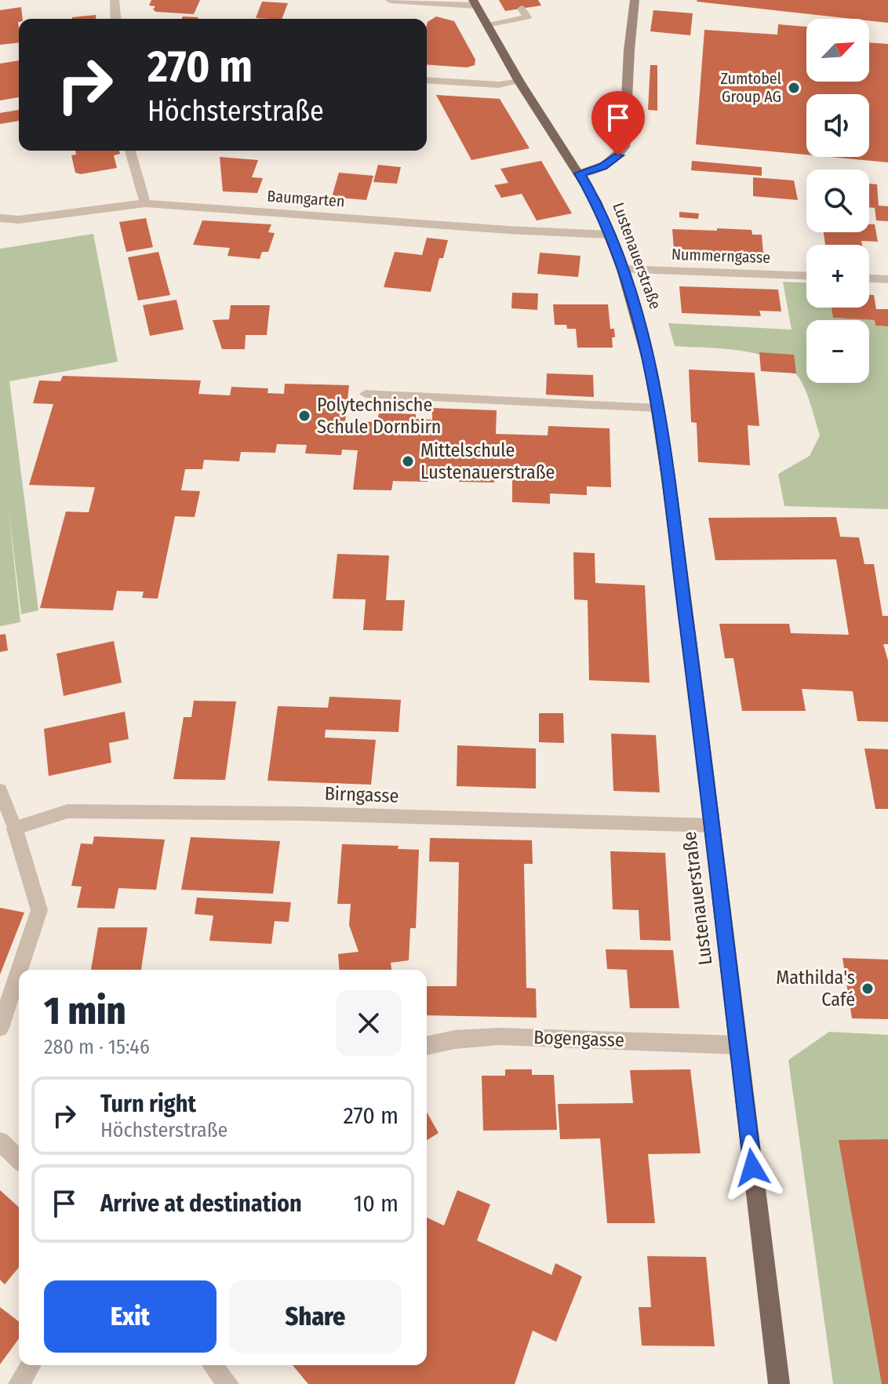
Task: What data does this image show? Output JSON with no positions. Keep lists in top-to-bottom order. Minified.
{"streets":{"main road":["Lustenauerstraße"],"street":["Baumgarten","Nummerngasse","Birngasse","Bogengasse"]},"crossings":[["Baumgarten","Lustenauerstraße"],["Lustenauerstraße","Nummerngasse"],["Lustenauerstraße","Birngasse"],["Lustenauerstraße","Bogengasse"]],"places":["Zumtobel Group AG","Polytechnische Schule Dornbirn","Mittelschule Lustenauerstraße","Mathilda's Café"],"north":"top right","page":{"map_buttons":["+","−"],"turn":["270 m","Höchsterstraße"],"heading":["1 min","280 m · 15:46"],"list":[{"name":"Turn right","note":"Höchsterstraße","value":"270 m"},{"name":"Arrive at destination","value":"10 m"}],"buttons":["Exit","Share"]}}
